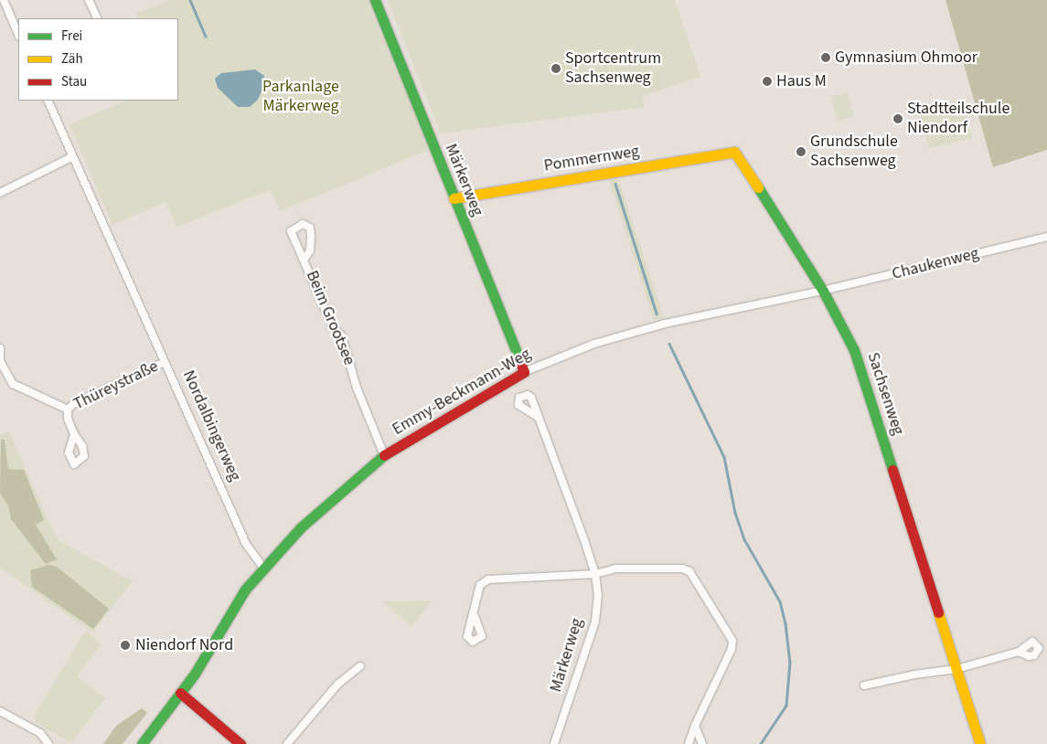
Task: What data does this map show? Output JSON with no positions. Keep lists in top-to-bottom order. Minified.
{"streets":{"street":["Pommernweg","Märkerweg","Chaukenweg","Beim Grootsee","Thüreystraße","Emmy-Beckmann-Weg","Sachsenweg","Nordalbingerweg"]},"crossings":[["Pommernweg","Märkerweg"],["Pommernweg","Sachsenweg"],["Märkerweg","Emmy-Beckmann-Weg"],["Chaukenweg","Emmy-Beckmann-Weg"],["Chaukenweg","Sachsenweg"],["Beim Grootsee","Emmy-Beckmann-Weg"],["Thüreystraße","Nordalbingerweg"],["Emmy-Beckmann-Weg","Sachsenweg"],["Emmy-Beckmann-Weg","Nordalbingerweg"]],"parks":["Parkanlage Märkerweg"],"places":["Gymnasium Ohmoor","Sportcentrum Sachsenweg","Haus M","Stadtteilschule Niendorf","Grundschule Sachsenweg","Niendorf Nord"],"legend":["Frei","Zäh","Stau"]}
